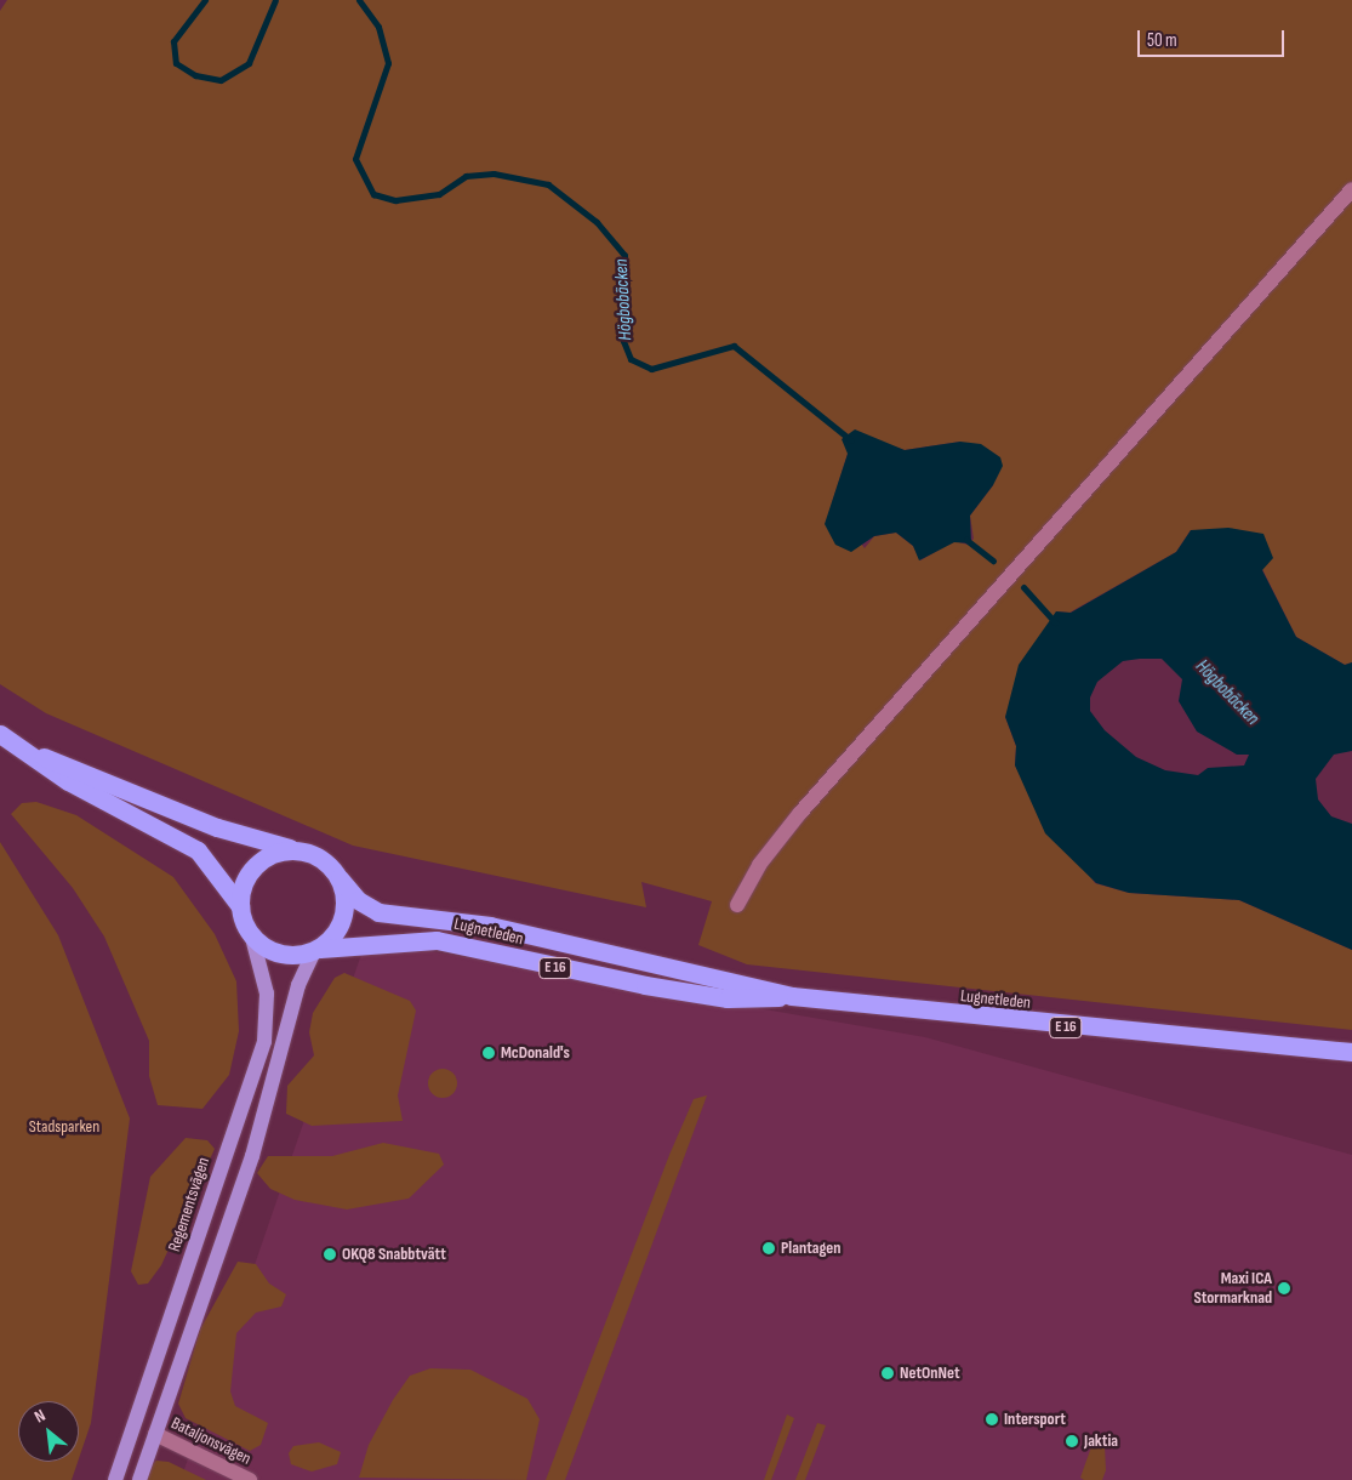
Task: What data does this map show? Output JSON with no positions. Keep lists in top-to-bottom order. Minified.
{"streets":{"highway":["Lugnetleden","E 16"],"main road":["Regementsvägen"],"street":["Bataljonsvägen"]},"crossings":[["Lugnetleden","E 16"],["Lugnetleden","Regementsvägen"],["E 16","Regementsvägen"]],"water":["Högbobäcken"],"parks":["Stadsparken"],"places":["McDonald's","Plantagen","OKQ8 Snabbtvätt","Maxi ICA Stormarknad","NetOnNet","Intersport","Jaktia"],"scale_bar":"50 m","north":"top left"}
